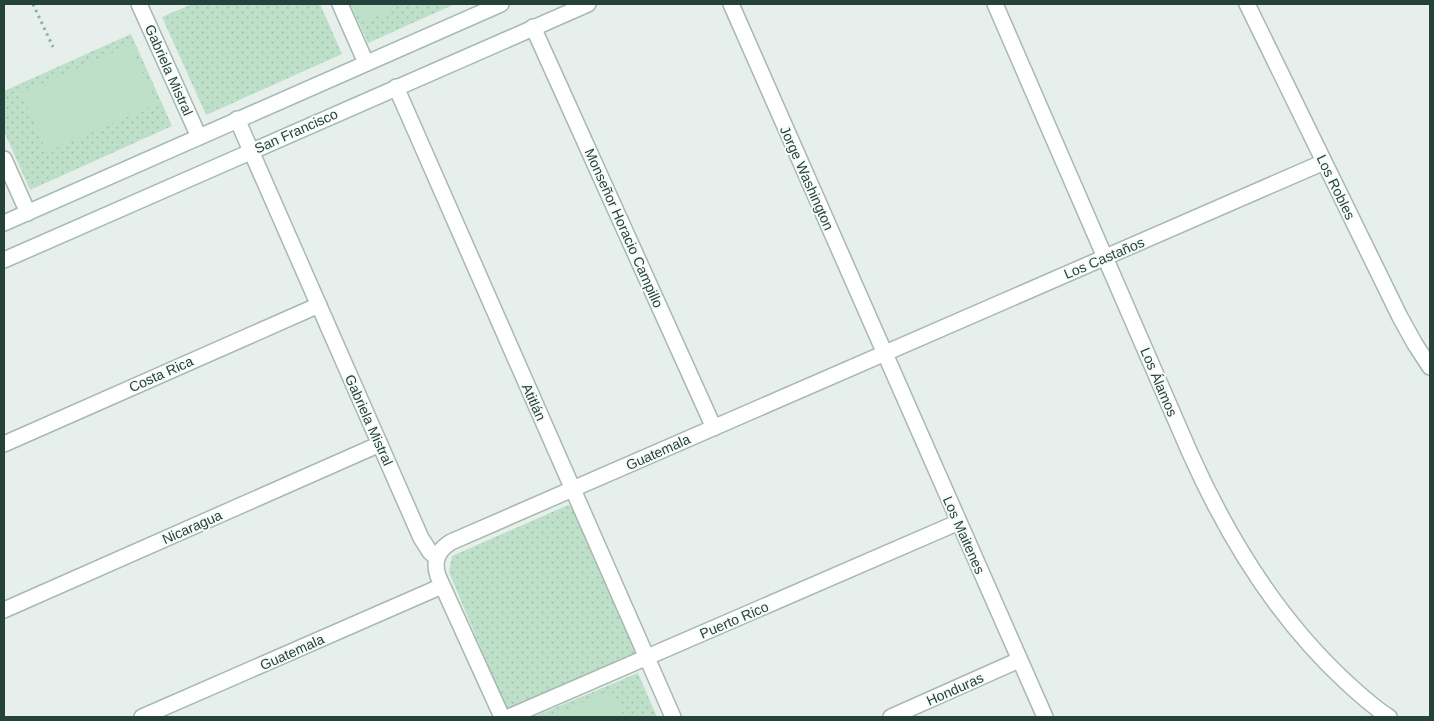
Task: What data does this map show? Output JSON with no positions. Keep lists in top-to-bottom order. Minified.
{"streets":{"street":["Gabriela Mistral","San Francisco","Jorge Washington","Los Robles","Monseñor Horacio Campillo","Los Castaños","Costa Rica","Los Álamos","Atitlán","Guatemala","Nicaragua","Los Maitenes","Puerto Rico","Honduras"]},"crossings":[["Gabriela Mistral","San Francisco"],["Gabriela Mistral","Costa Rica"],["Gabriela Mistral","Guatemala"],["Gabriela Mistral","Nicaragua"],["San Francisco","Monseñor Horacio Campillo"],["San Francisco","Atitlán"],["Jorge Washington","Los Castaños"],["Jorge Washington","Guatemala"],["Jorge Washington","Los Maitenes"],["Los Robles","Los Castaños"],["Monseñor Horacio Campillo","Guatemala"],["Los Castaños","Los Álamos"],["Los Castaños","Guatemala"],["Los Castaños","Los Maitenes"],["Atitlán","Guatemala"],["Atitlán","Puerto Rico"],["Guatemala","Los Maitenes"],["Los Maitenes","Puerto Rico"],["Los Maitenes","Honduras"]]}
